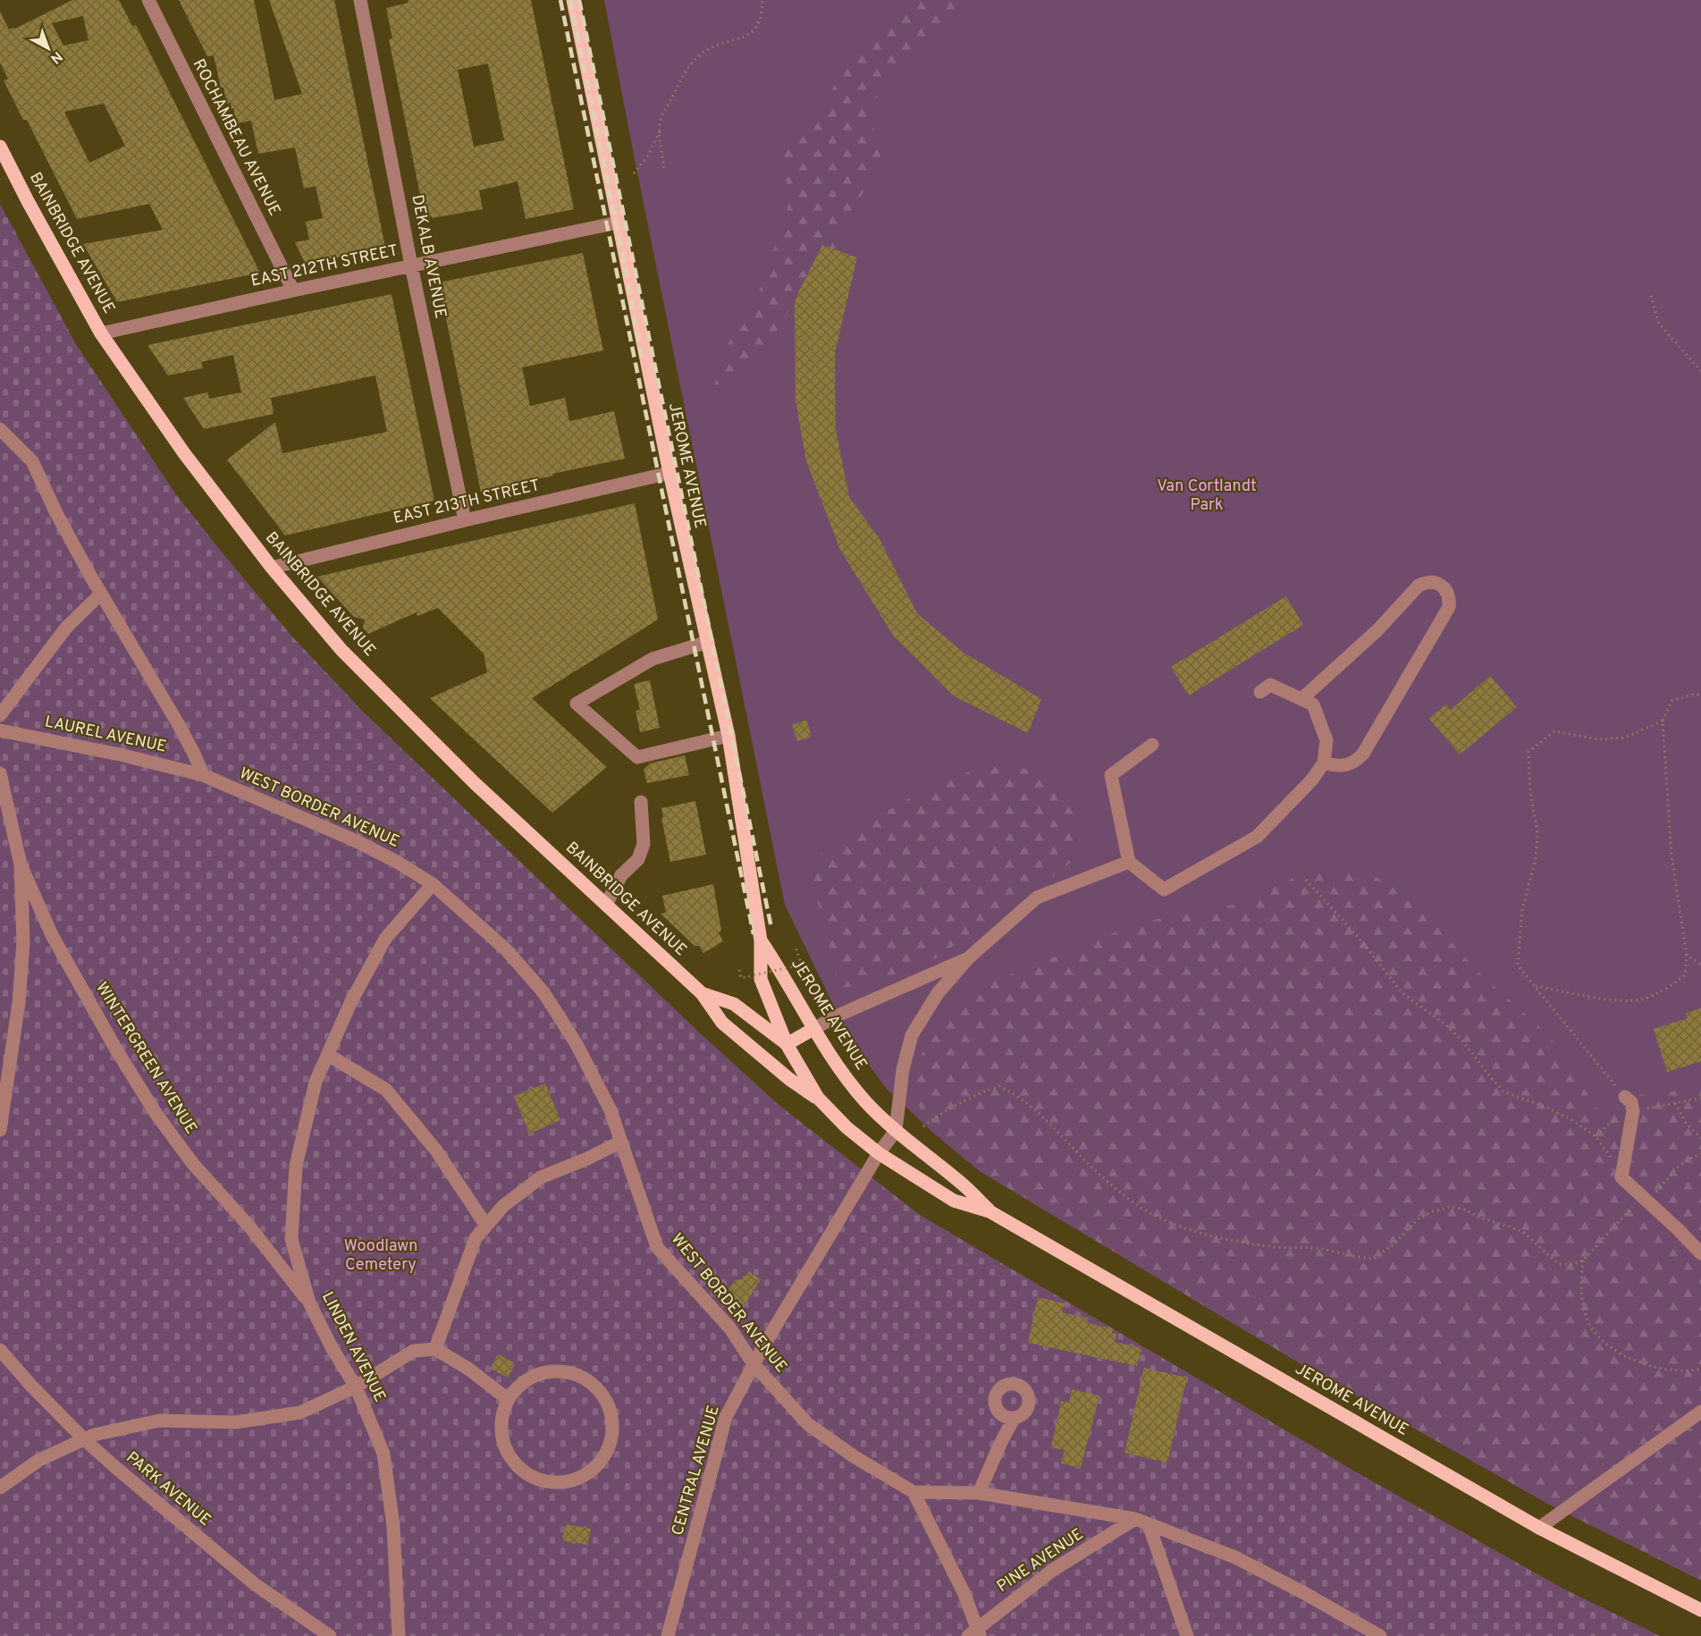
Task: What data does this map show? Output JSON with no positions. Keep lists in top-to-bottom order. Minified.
{"streets":{"main road":["BAINBRIDGE AVENUE","JEROME AVENUE"],"street":["ROCHAMBEAU AVENUE","DEKALB AVENUE","EAST 212TH STREET","EAST 213TH STREET","LAUREL AVENUE","WEST BORDER AVENUE","WINTERGREEN AVENUE","LINDEN AVENUE","CENTRAL AVENUE","PARK AVENUE","PINE AVENUE"]},"crossings":[["ROCHAMBEAU AVENUE","EAST 212TH STREET"],["BAINBRIDGE AVENUE","EAST 212TH STREET"],["BAINBRIDGE AVENUE","JEROME AVENUE"],["BAINBRIDGE AVENUE","EAST 213TH STREET"],["DEKALB AVENUE","EAST 212TH STREET"],["DEKALB AVENUE","EAST 213TH STREET"],["EAST 212TH STREET","JEROME AVENUE"],["JEROME AVENUE","EAST 213TH STREET"],["JEROME AVENUE","CENTRAL AVENUE"],["LAUREL AVENUE","WEST BORDER AVENUE"],["WEST BORDER AVENUE","LINDEN AVENUE"],["WEST BORDER AVENUE","CENTRAL AVENUE"],["WEST BORDER AVENUE","PINE AVENUE"],["WINTERGREEN AVENUE","LINDEN AVENUE"]],"parks":["Van Cortlandt Park","Woodlawn Cemetery"],"north":"bottom right"}
